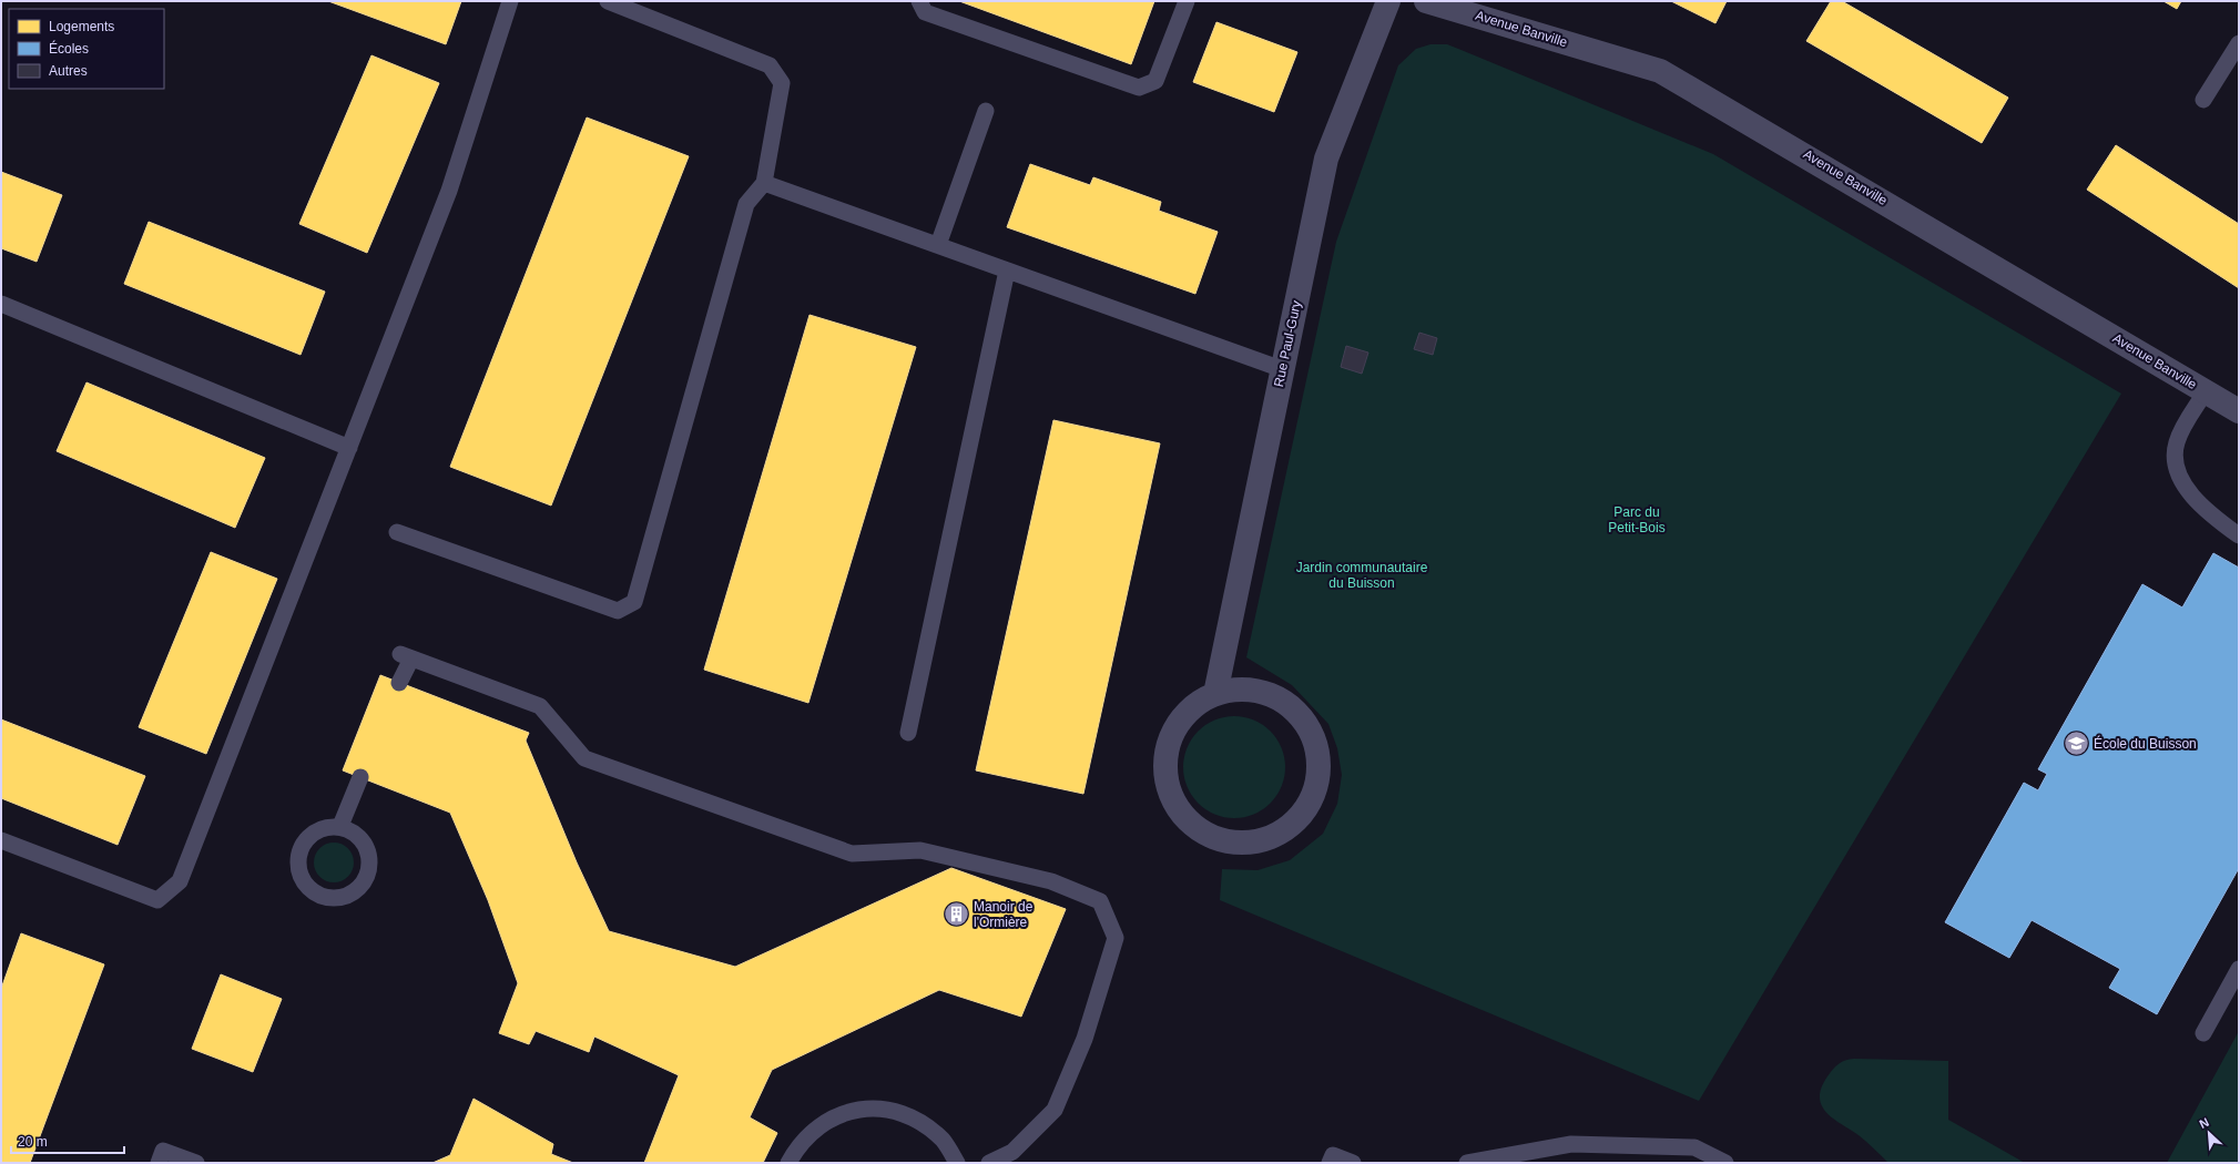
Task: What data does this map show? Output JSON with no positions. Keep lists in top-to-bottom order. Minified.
{"streets":{"street":["Avenue Banville","Rue Paul-Gury"]},"parks":["Parc du Petit-Bois","Jardin communautaire du Buisson"],"places":{"school or university":["École du Buisson"],"building":["Manoir de l'Ormière"]},"legend":["Logements","Écoles","Autres"],"scale_bar":"20 m","north":"top left"}
